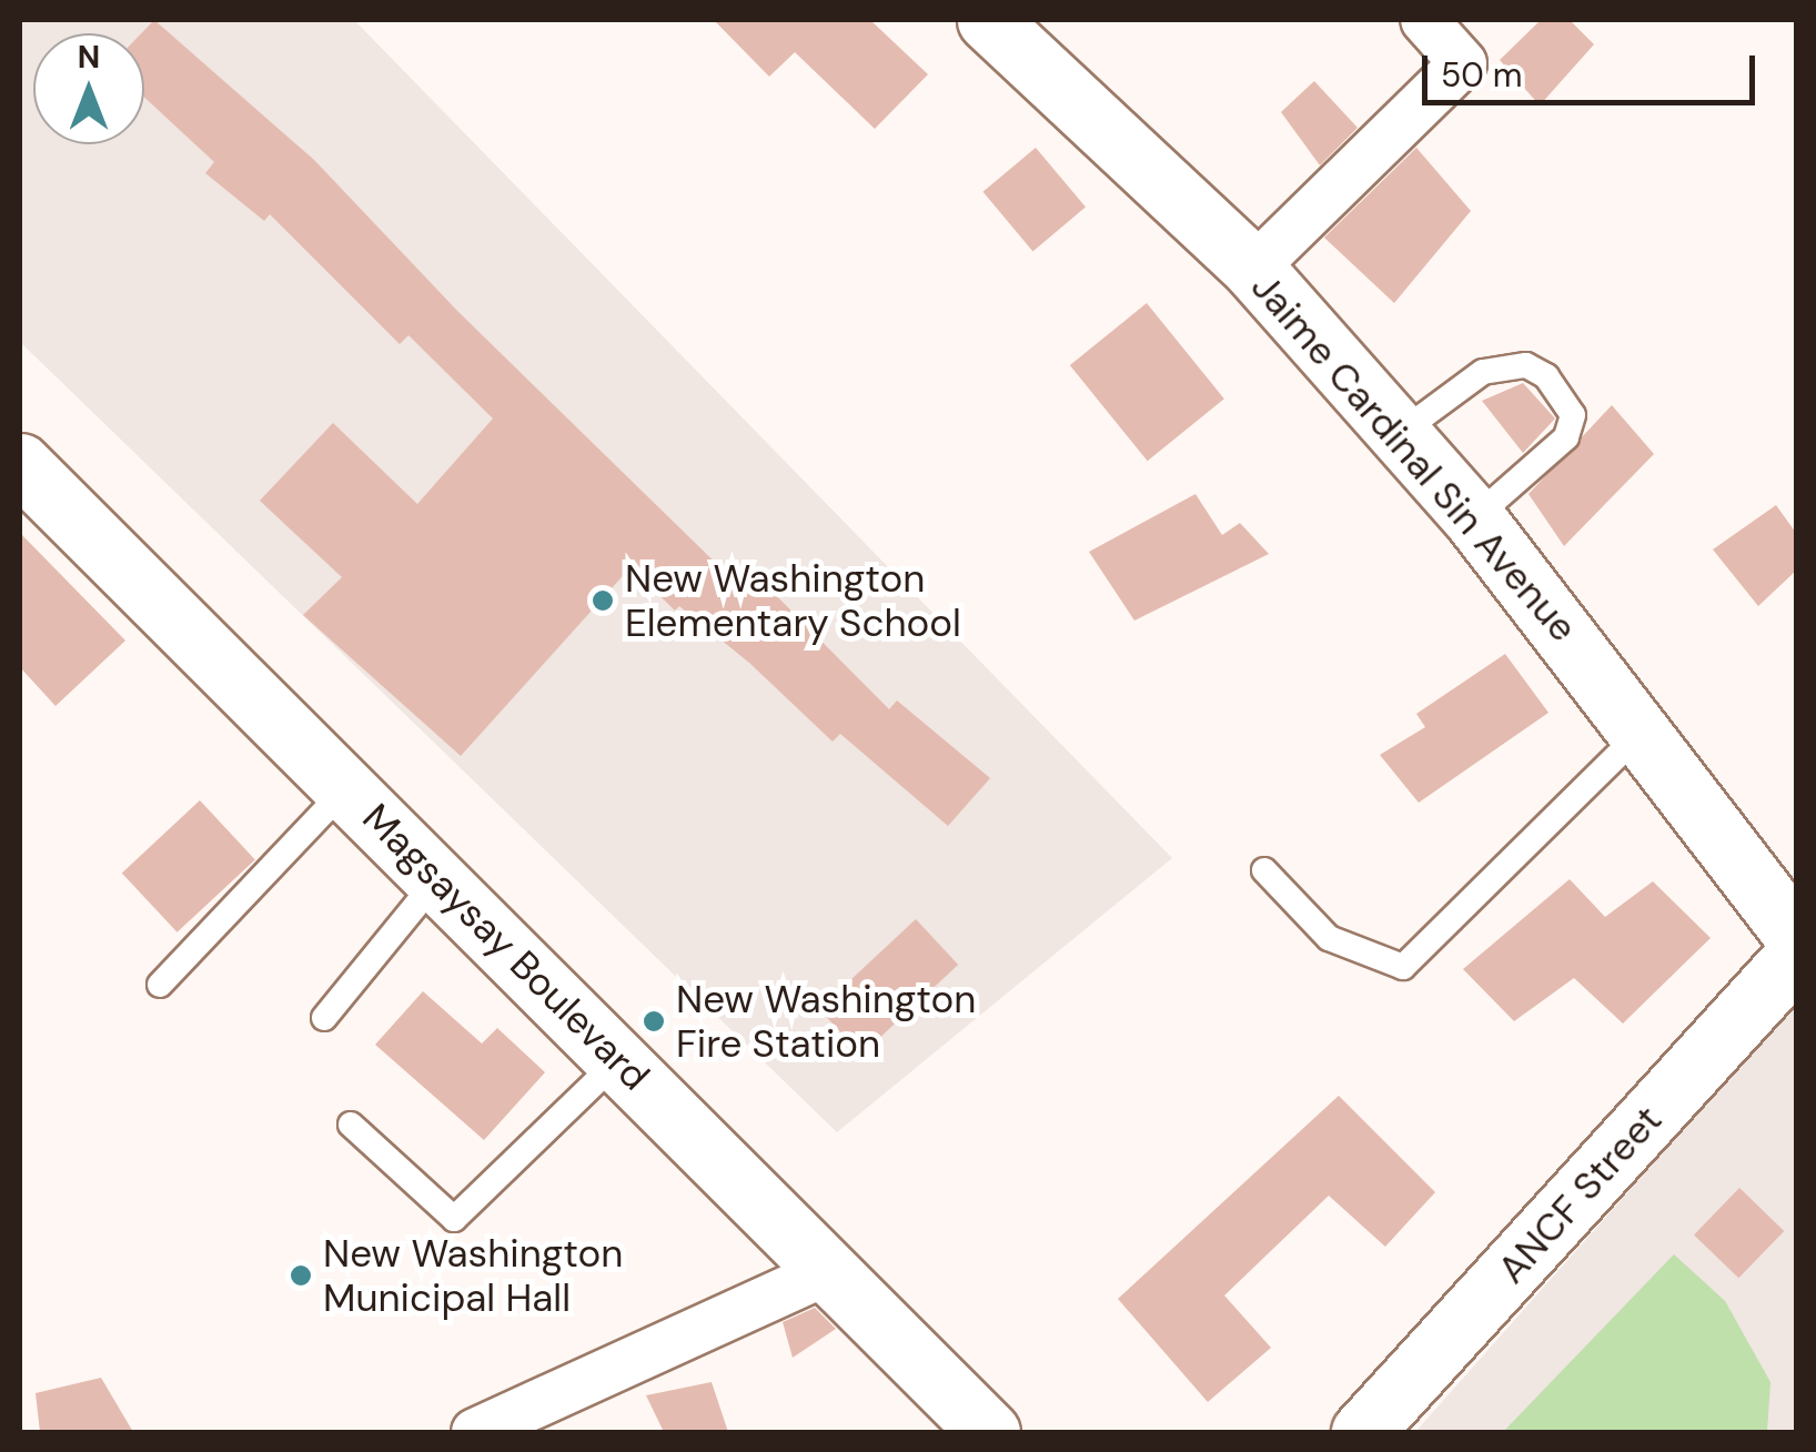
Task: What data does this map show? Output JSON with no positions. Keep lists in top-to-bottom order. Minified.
{"streets":{"main road":["Jaime Cardinal Sin Avenue","Magsaysay Boulevard","ANCF Street"]},"places":["New Washington Elementary School","New Washington Fire Station","New Washington Municipal Hall"],"scale_bar":"50 m","north":"top"}
